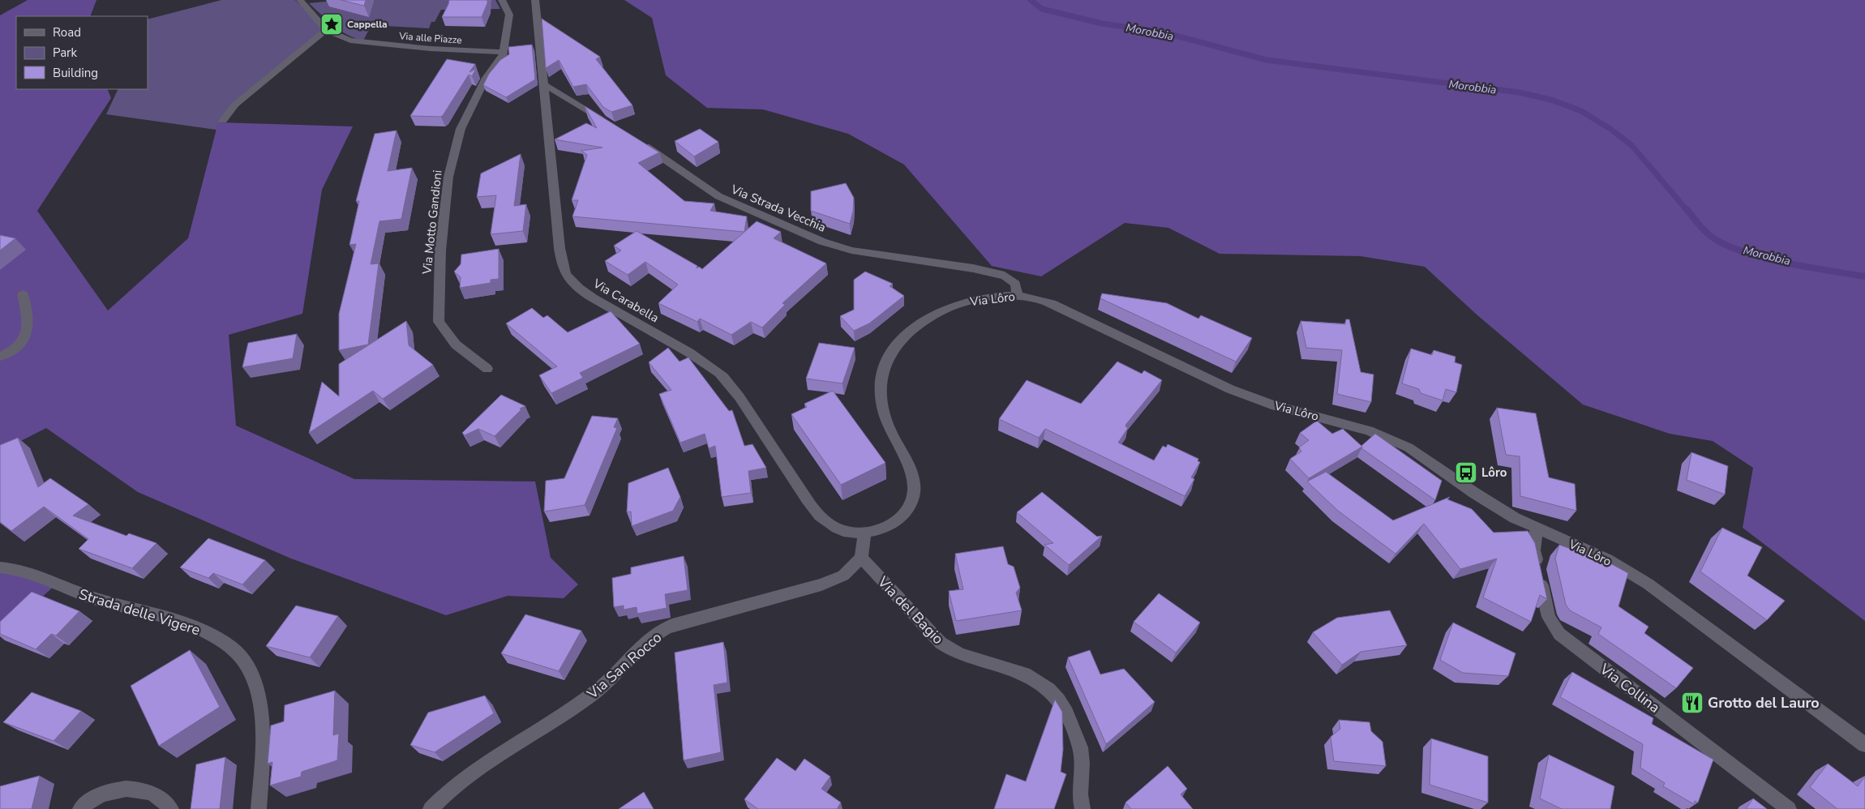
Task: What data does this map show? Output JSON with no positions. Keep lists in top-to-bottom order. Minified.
{"streets":{"street":["Via alle Piazze","Via Strada Vecchia","Via Motto Gandioni","Via Lôro","Via Carabella","Via del Bagio","Strada delle Vigere","Via San Rocco","Via Collina"]},"crossings":[["Via alle Piazze","Via Motto Gandioni"],["Via Strada Vecchia","Via Lôro"],["Via Lôro","Via Carabella"],["Via Lôro","Via Collina"],["Via del Bagio","Via San Rocco"]],"water":["Morobbia"],"places":{"place":["Cappella"],"bus stop":["Lôro"],"restaurant":["Grotto del Lauro"]},"legend":["Road","Park","Building"]}
